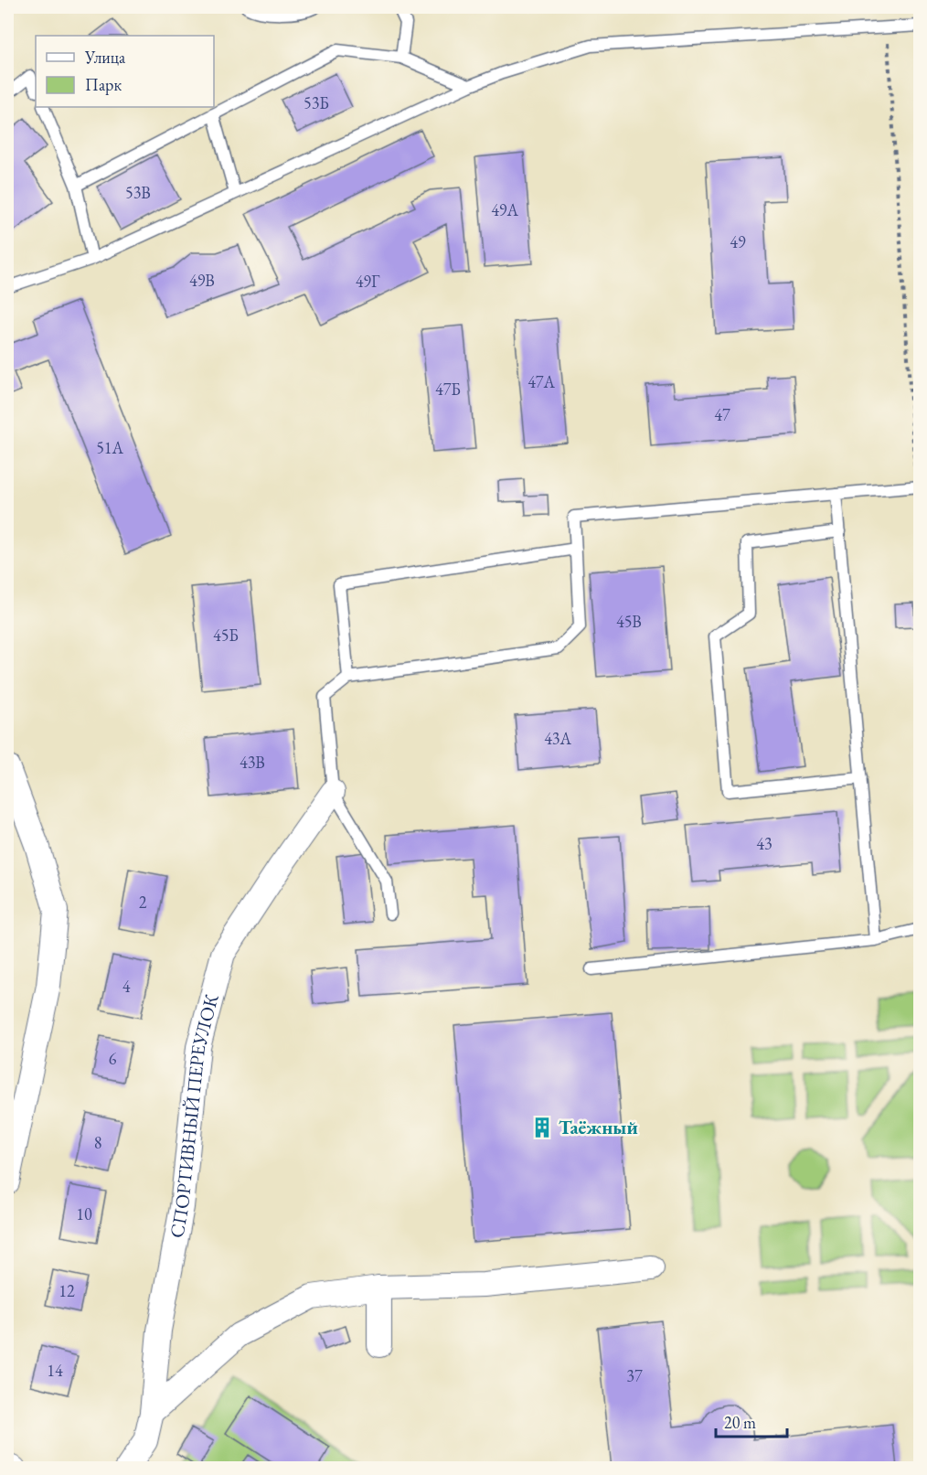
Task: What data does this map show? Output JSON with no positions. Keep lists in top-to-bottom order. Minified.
{"streets":{"street":["СПОРТИВНЫЙ ПЕРЕУЛОК"]},"places":{"building":["Таёжный"]},"house_numbers":["53Б","53В","49А","49","49В","49Г","47А","47Б","47","51А","45В","45Б","43А","43В","43","2","4","6","8","10","12","14","37"],"legend":["Улица","Парк"],"scale_bar":"20 m"}
